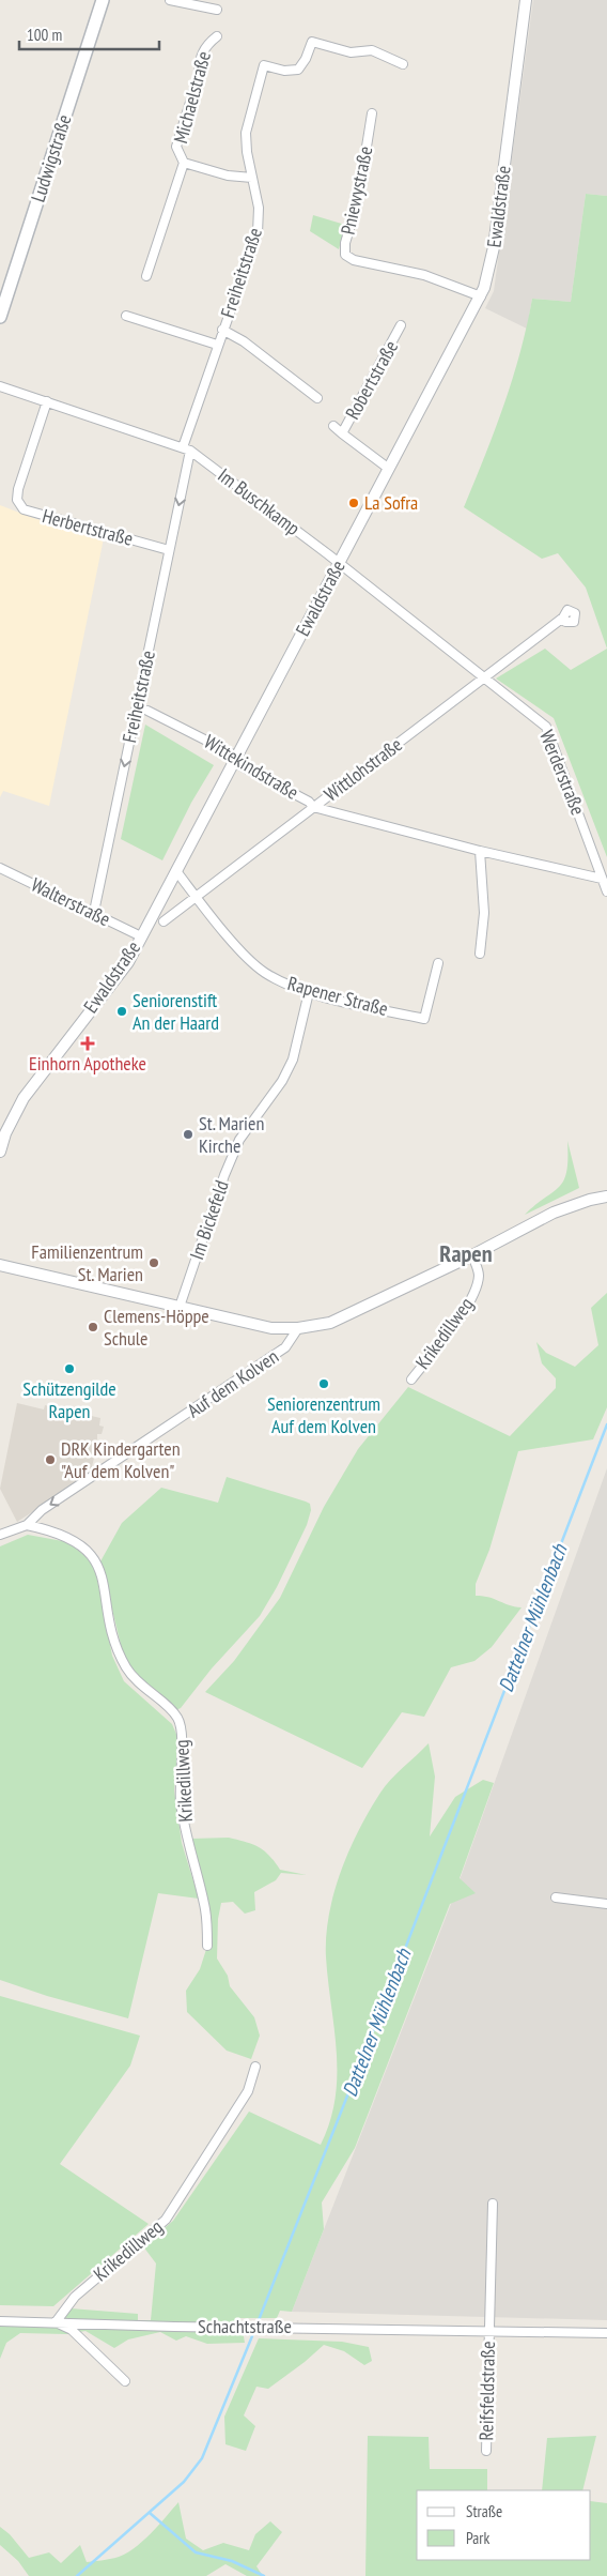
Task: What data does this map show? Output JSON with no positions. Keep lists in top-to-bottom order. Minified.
{"streets":{"main road":["Ludwigstraße"],"street":["Michaelstraße","Pniewystraße","Ewaldstraße","Freiheitstraße","Robertstraße","Im Buschkamp","Herbertstraße","Wittekindstraße","Wittlohstraße","Werderstraße","Walterstraße","Rapener Straße","Im Bickefeld","Krikedillweg","Auf dem Kolven","Schachtstraße","Reifsfeldstraße"]},"crossings":[["Michaelstraße","Freiheitstraße"],["Pniewystraße","Ewaldstraße"],["Ewaldstraße","Robertstraße"],["Ewaldstraße","Im Buschkamp"],["Ewaldstraße","Wittekindstraße"],["Ewaldstraße","Walterstraße"],["Ewaldstraße","Rapener Straße"],["Freiheitstraße","Im Buschkamp"],["Freiheitstraße","Herbertstraße"],["Freiheitstraße","Walterstraße"],["Im Buschkamp","Herbertstraße"],["Im Buschkamp","Wittlohstraße"],["Im Buschkamp","Werderstraße"],["Wittekindstraße","Wittlohstraße"],["Wittekindstraße","Werderstraße"],["Wittlohstraße","Werderstraße"],["Wittlohstraße","Rapener Straße"],["Rapener Straße","Im Bickefeld"],["Krikedillweg","Auf dem Kolven"],["Krikedillweg","Schachtstraße"],["Schachtstraße","Reifsfeldstraße"]],"one_way":["Freiheitstraße","Auf dem Kolven"],"districts":["Rapen"],"water":["Dattelner Mühlenbach"],"places":{"other":["La Sofra","Seniorenstift An der Haard","St. Marien Kirche","Familienzentrum St. Marien","Clemens-Höppe Schule","Schützengilde Rapen","Seniorenzentrum Auf dem Kolven","DRK Kindergarten \"Auf dem Kolven\""],"health":["Einhorn Apotheke"]},"legend":["Straße","Park"],"scale_bar":"100 m"}
